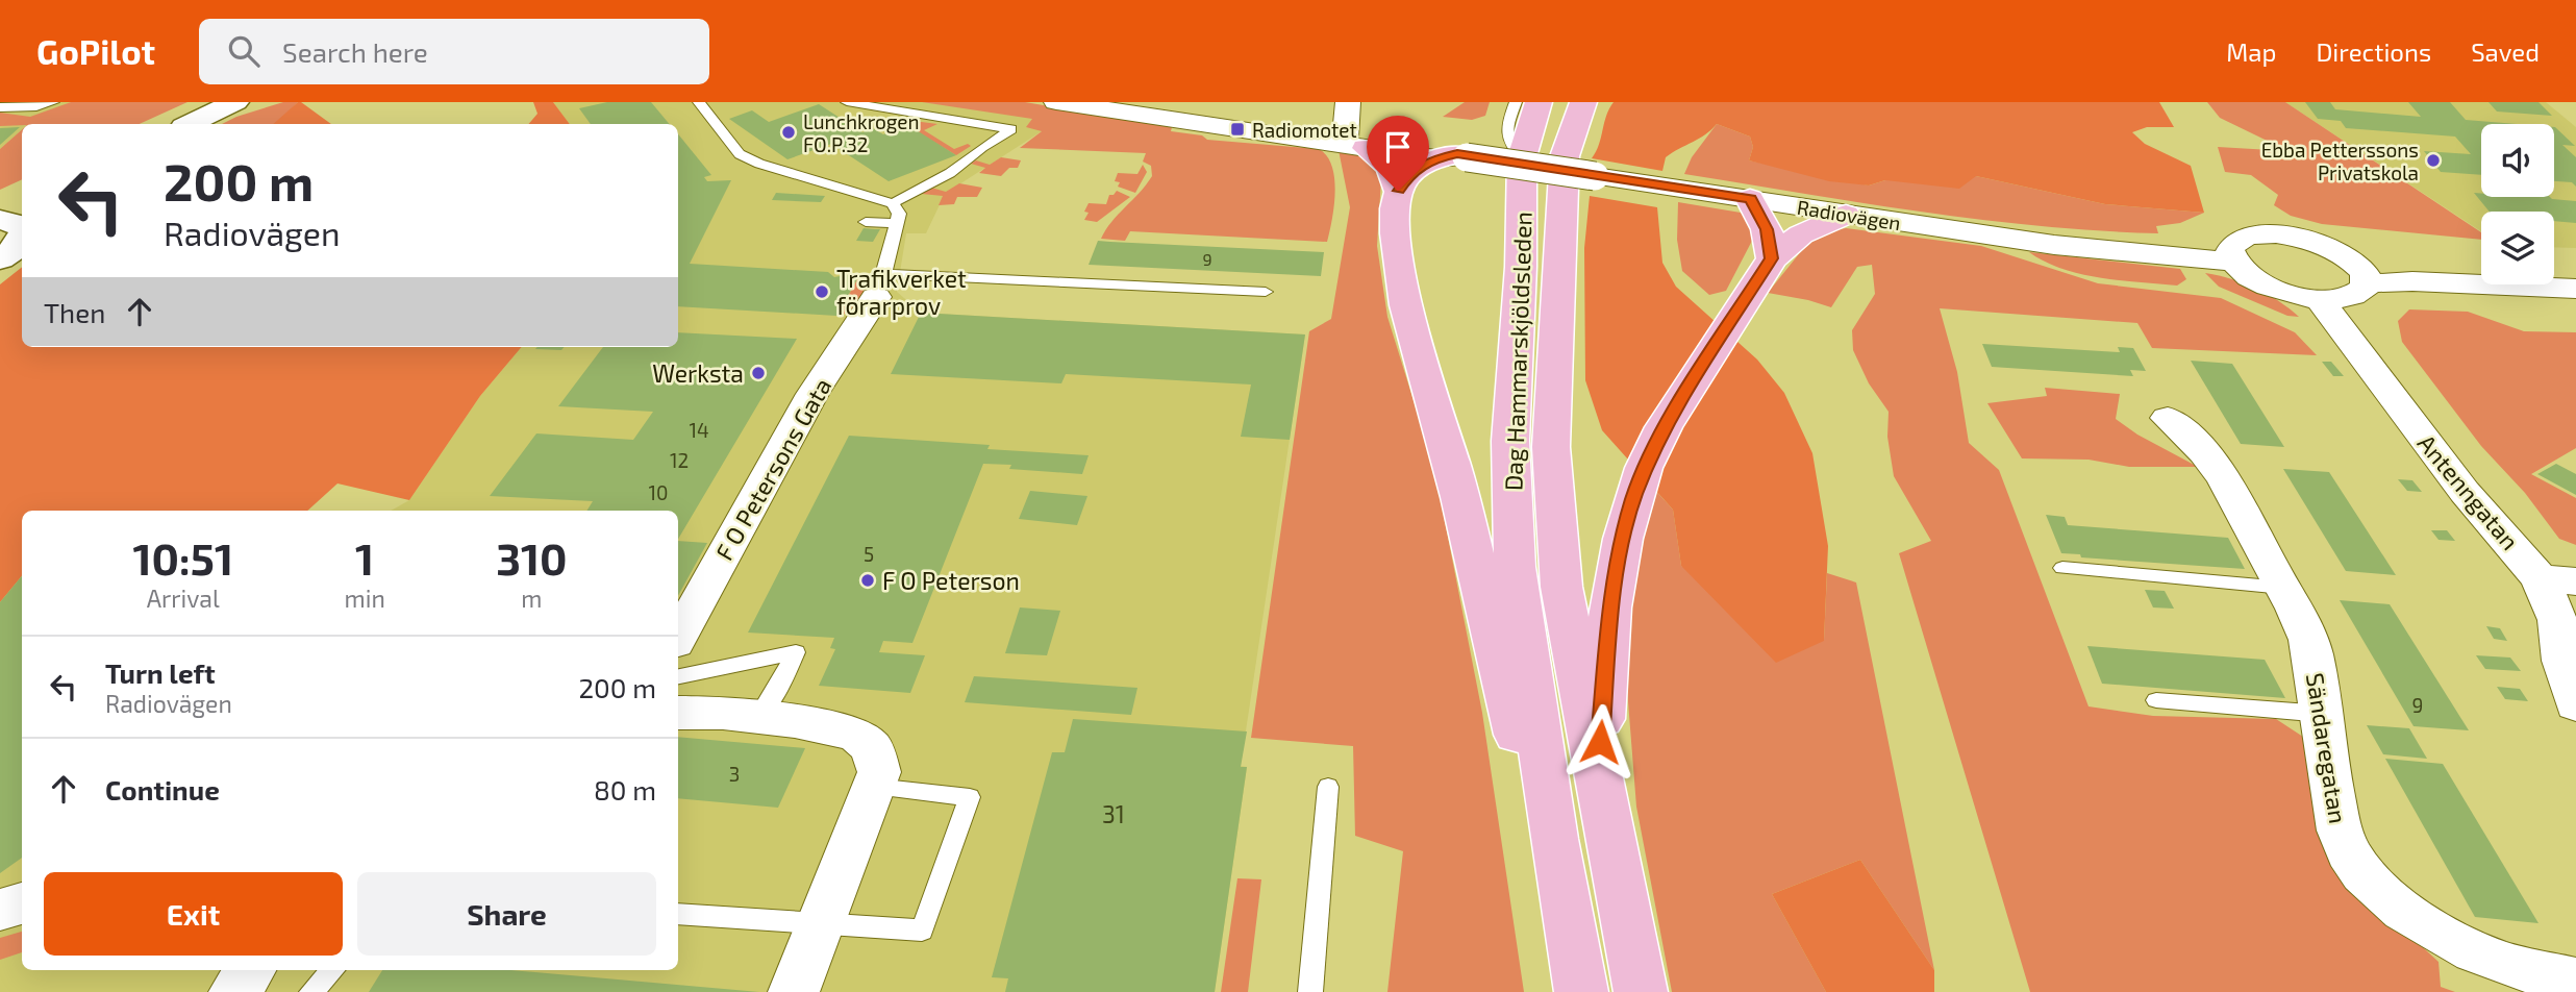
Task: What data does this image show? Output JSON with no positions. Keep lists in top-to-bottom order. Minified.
{"streets":{"main road":["Dag Hammarskjöldsleden"],"street":["Radiovägen","F O Petersons Gata","Antenngatan","Sändaregatan"]},"places":{"transit":["Radiomotet"],"other":["Lunchkrogen FO.P.32","Ebba Petterssons Privatskola","Trafikverket förarprov","Werksta","F O Peterson"]},"house_numbers":["9","14","12","10","5","9","3","31"],"page":{"header":"GoPilot","search":"Search here","nav":["Map","Directions","Saved"],"turn":["200 m","Radiovägen"],"then":"Then","eta":["10:51","Arrival","1","min","310","m"],"list":[{"name":"Turn left","note":"Radiovägen","value":"200 m"},{"name":"Continue","value":"80 m"}],"buttons":["Exit","Share"]}}
